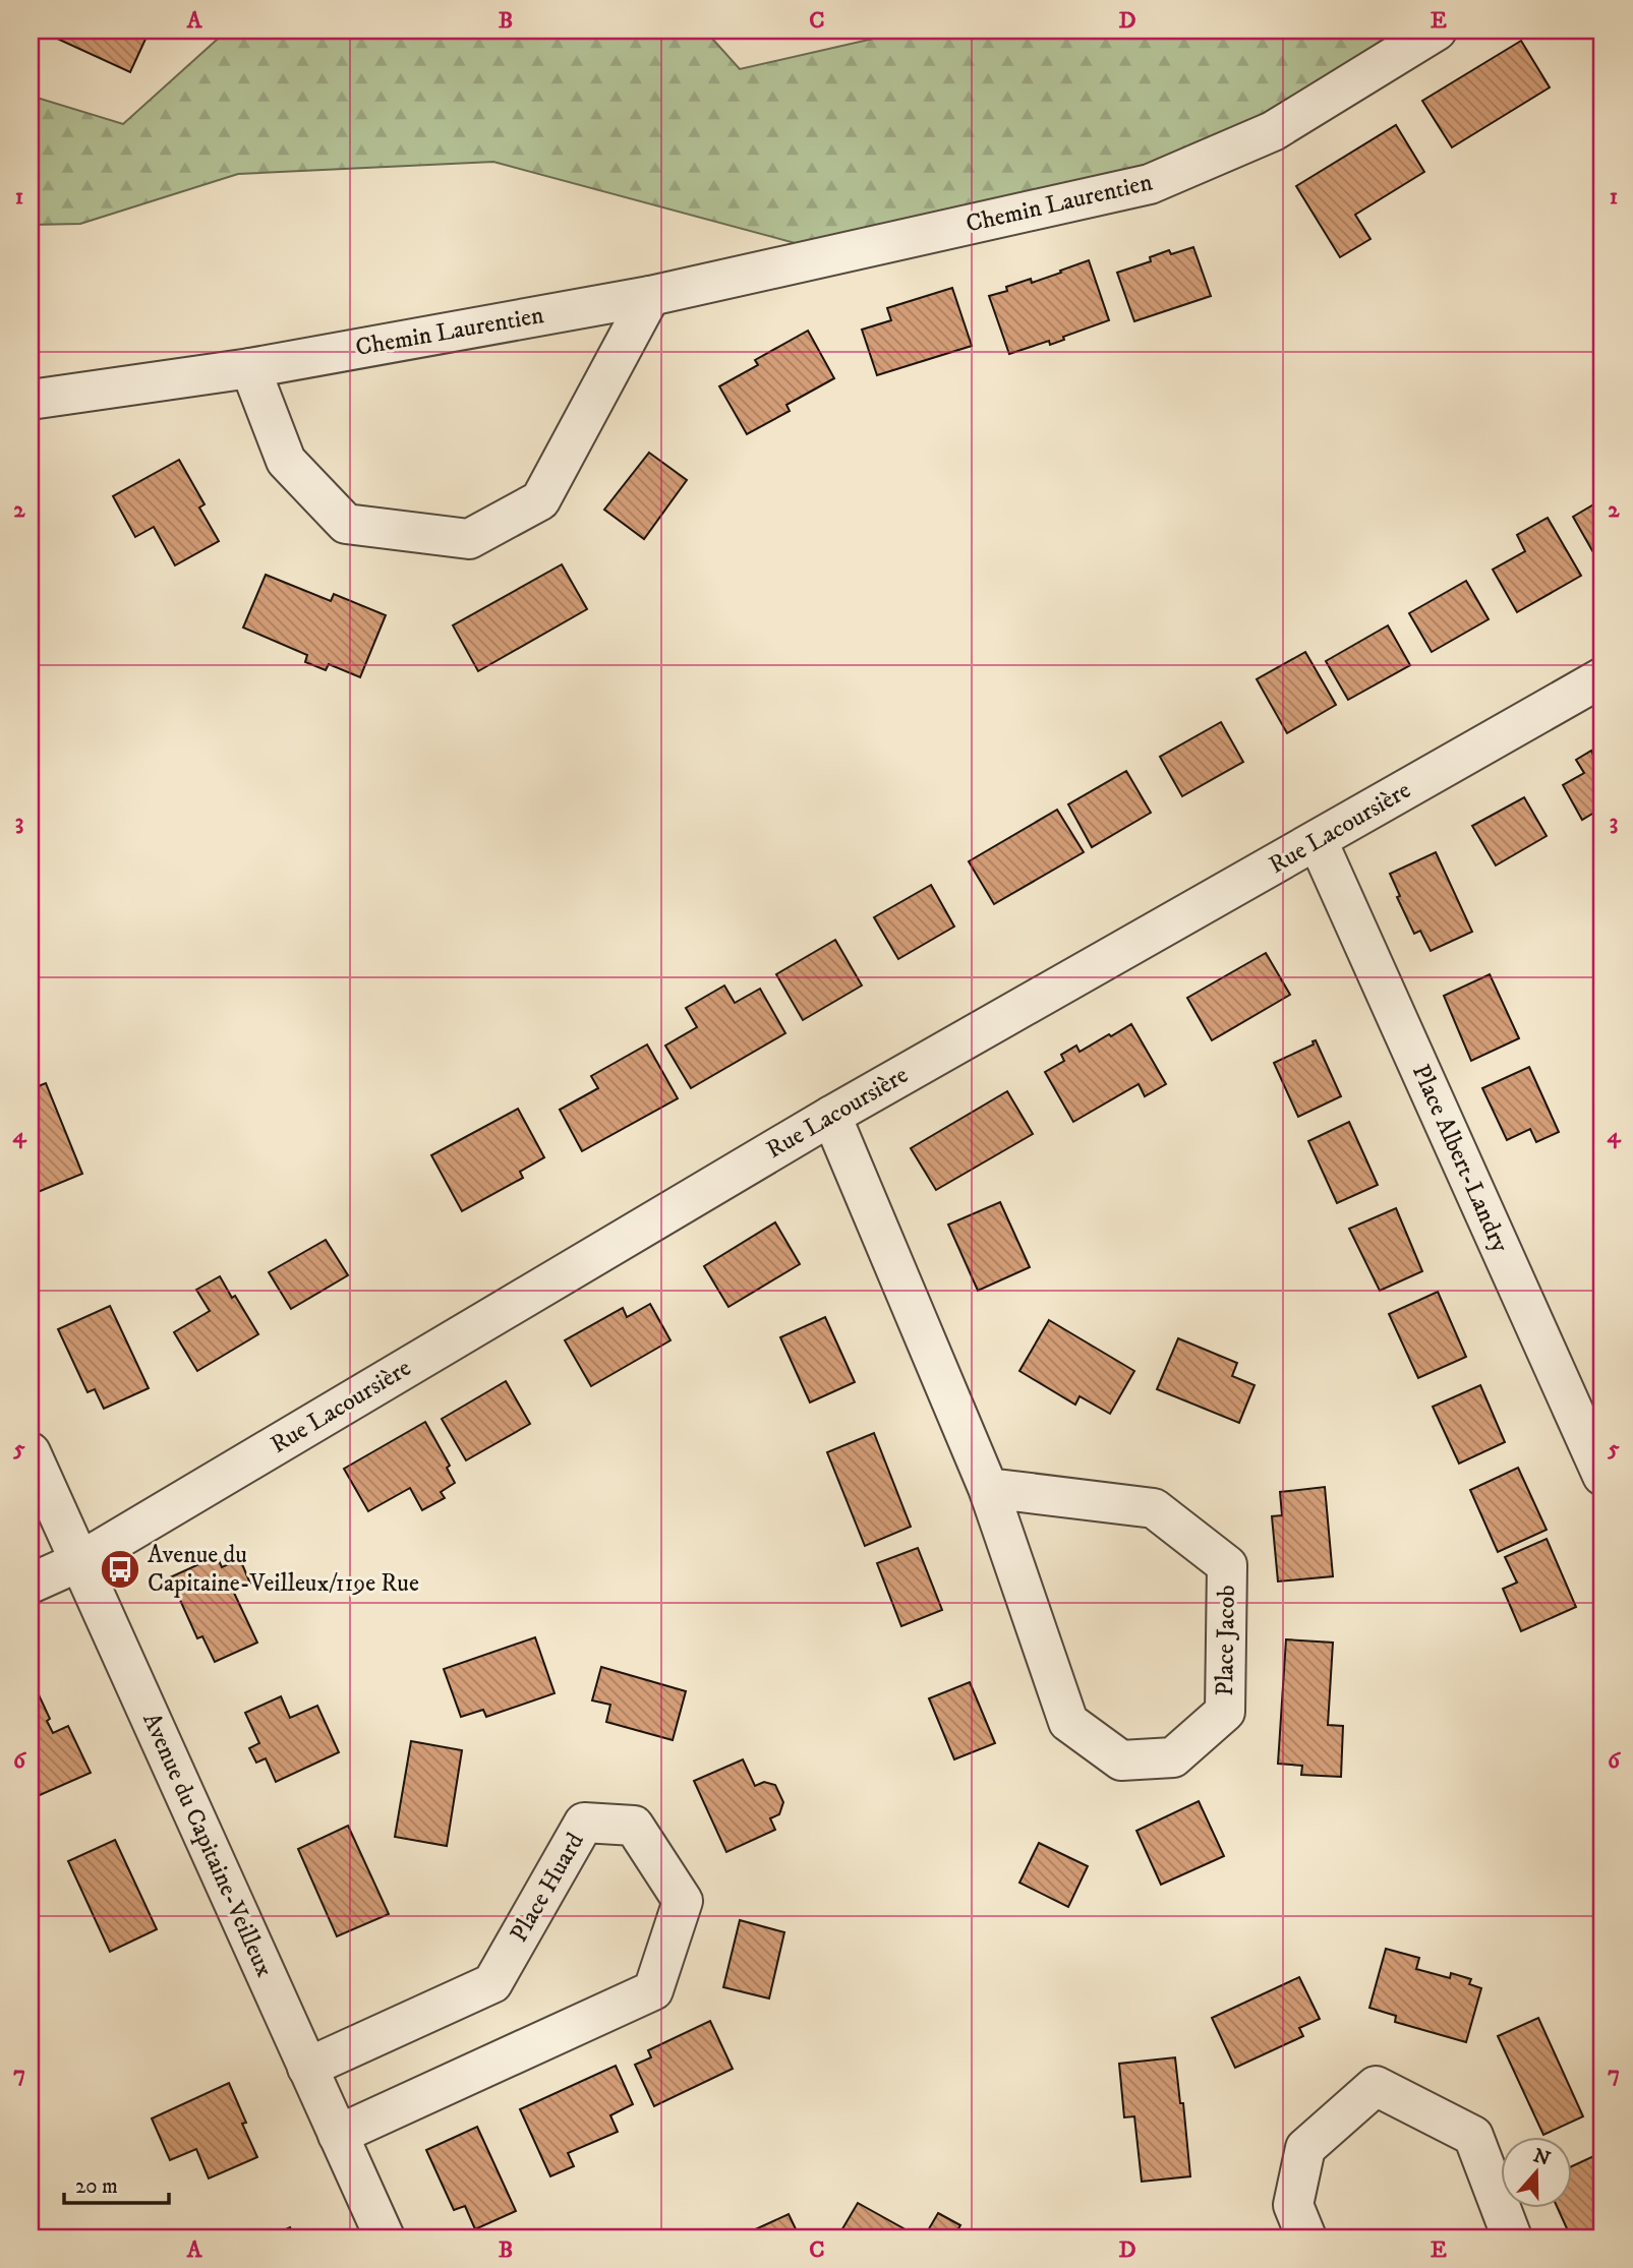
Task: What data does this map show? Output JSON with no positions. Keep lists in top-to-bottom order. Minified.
{"streets":{"street":["Chemin Laurentien","Rue Lacoursière","Place Albert-Landry","Place Jacob","Avenue du Capitaine-Veilleux","Place Huard"]},"crossings":[["Rue Lacoursière","Place Albert-Landry"],["Rue Lacoursière","Place Jacob"],["Rue Lacoursière","Avenue du Capitaine-Veilleux"],["Avenue du Capitaine-Veilleux","Place Huard"]],"places":{"bus stop":["Avenue du Capitaine-Veilleux/119e Rue"]},"scale_bar":"20 m","north":"top","grid":{"columns":["A","B","C","D","E"],"rows":["1","2","3","4","5","6","7"]}}
